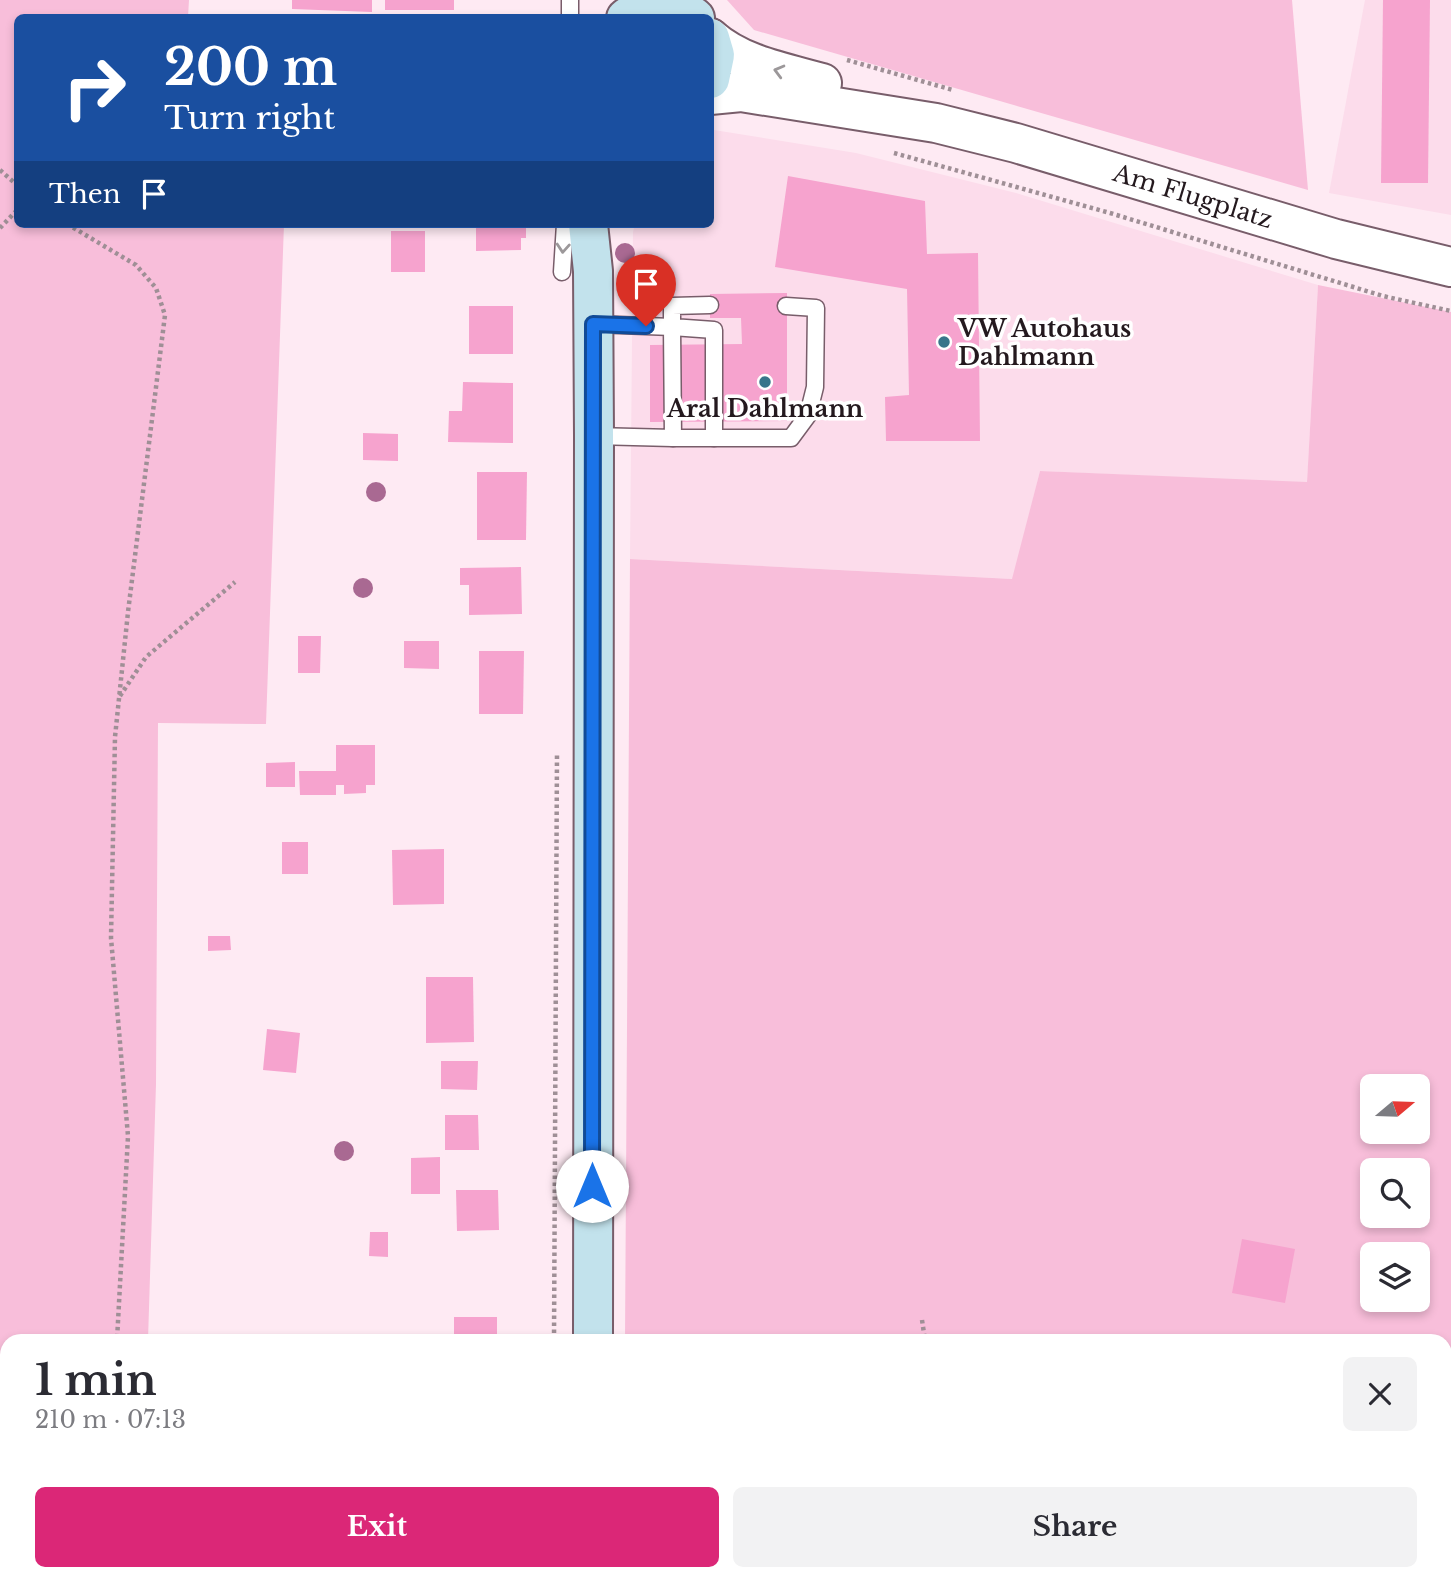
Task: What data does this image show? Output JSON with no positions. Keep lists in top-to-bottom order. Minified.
{"streets":{"street":["Am Flugplatz"]},"places":["VW Autohaus Dahlmann","Aral Dahlmann"],"north":"right","page":{"turn":["200 m","Turn right"],"then":"Then","heading":["1 min","210 m · 07:13"],"buttons":["Exit","Share"]}}
